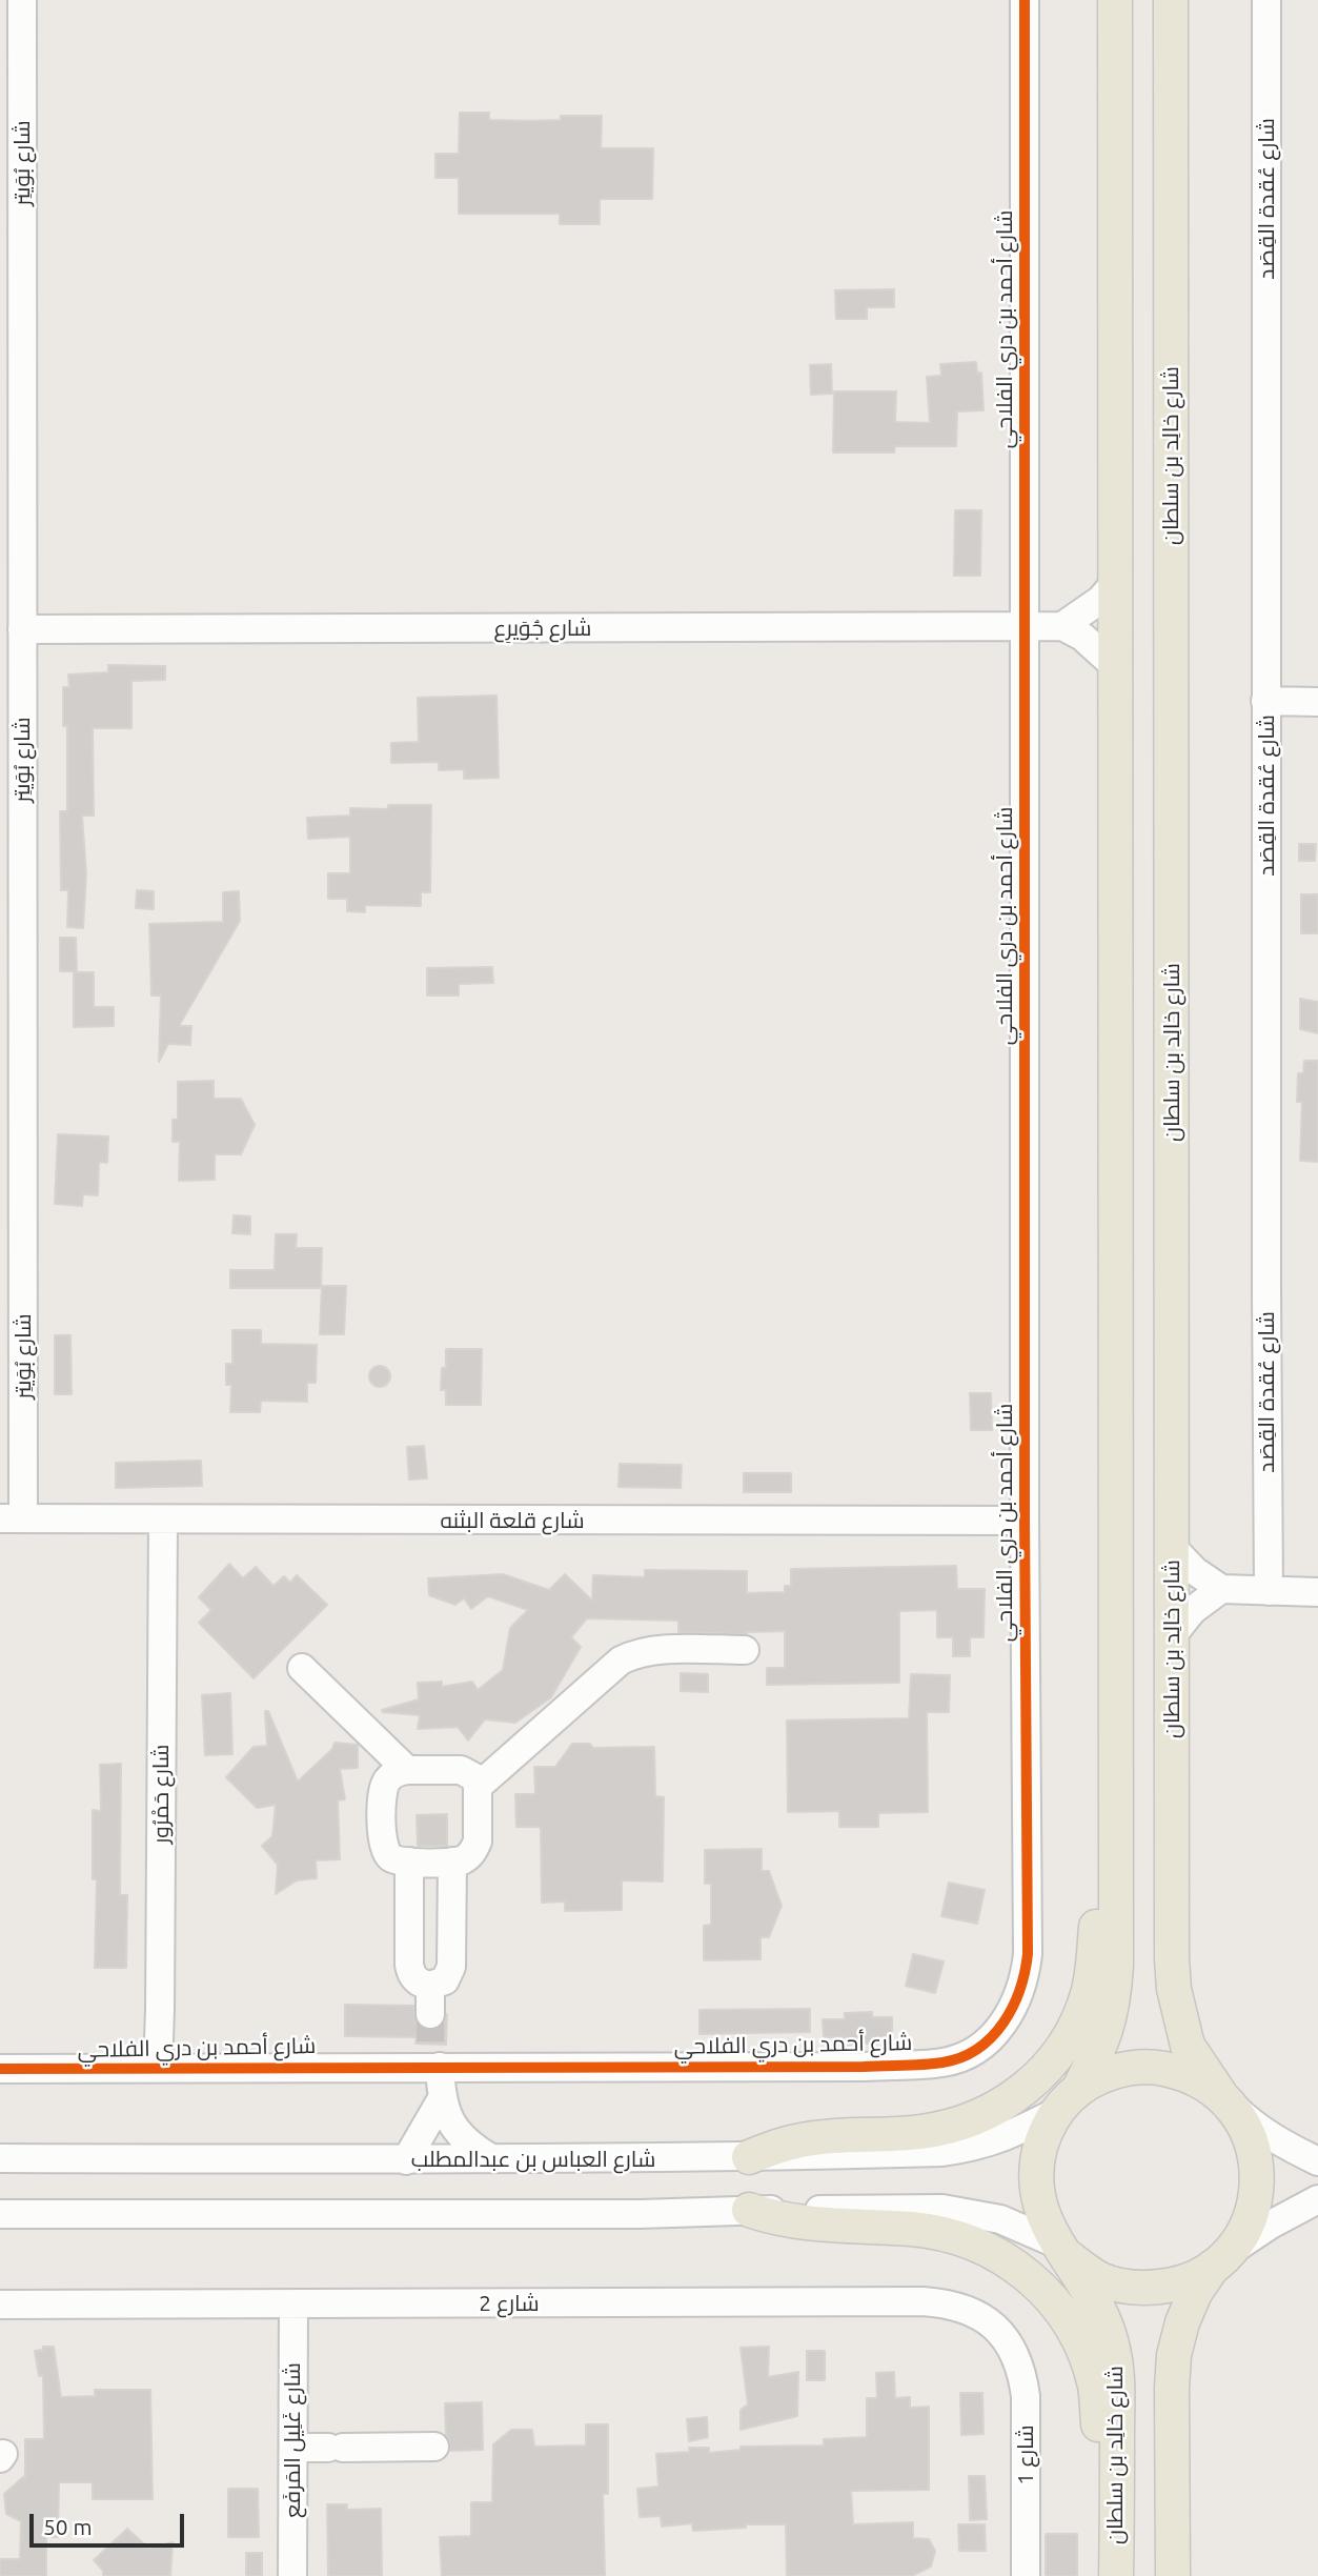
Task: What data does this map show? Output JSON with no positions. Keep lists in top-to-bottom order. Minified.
{"streets":{"main road":["شارع خالِد بن سلطان"],"street":["شارع بُوَيتِر","شارع عُقدة القِصَد","شارع أحمد بن دري الفلاحي","شارع جُوَيرِع","شارع قلعة البثنه","شارع حَمْرُور","شارع العباس بن عبدالمطلب","شارع 2","شارع غَلِيل المَرفَع","شارع 1"]},"crossings":[["شارع بُوَيتِر","شارع جُوَيرِع"],["شارع بُوَيتِر","شارع قلعة البثنه"],["شارع أحمد بن دري الفلاحي","شارع جُوَيرِع"],["شارع أحمد بن دري الفلاحي","شارع قلعة البثنه"],["شارع أحمد بن دري الفلاحي","شارع حَمْرُور"],["شارع خالِد بن سلطان","شارع العباس بن عبدالمطلب"],["شارع قلعة البثنه","شارع حَمْرُور"],["شارع 2","شارع غَلِيل المَرفَع"],["شارع 2","شارع 1"]],"scale_bar":"50 m"}
